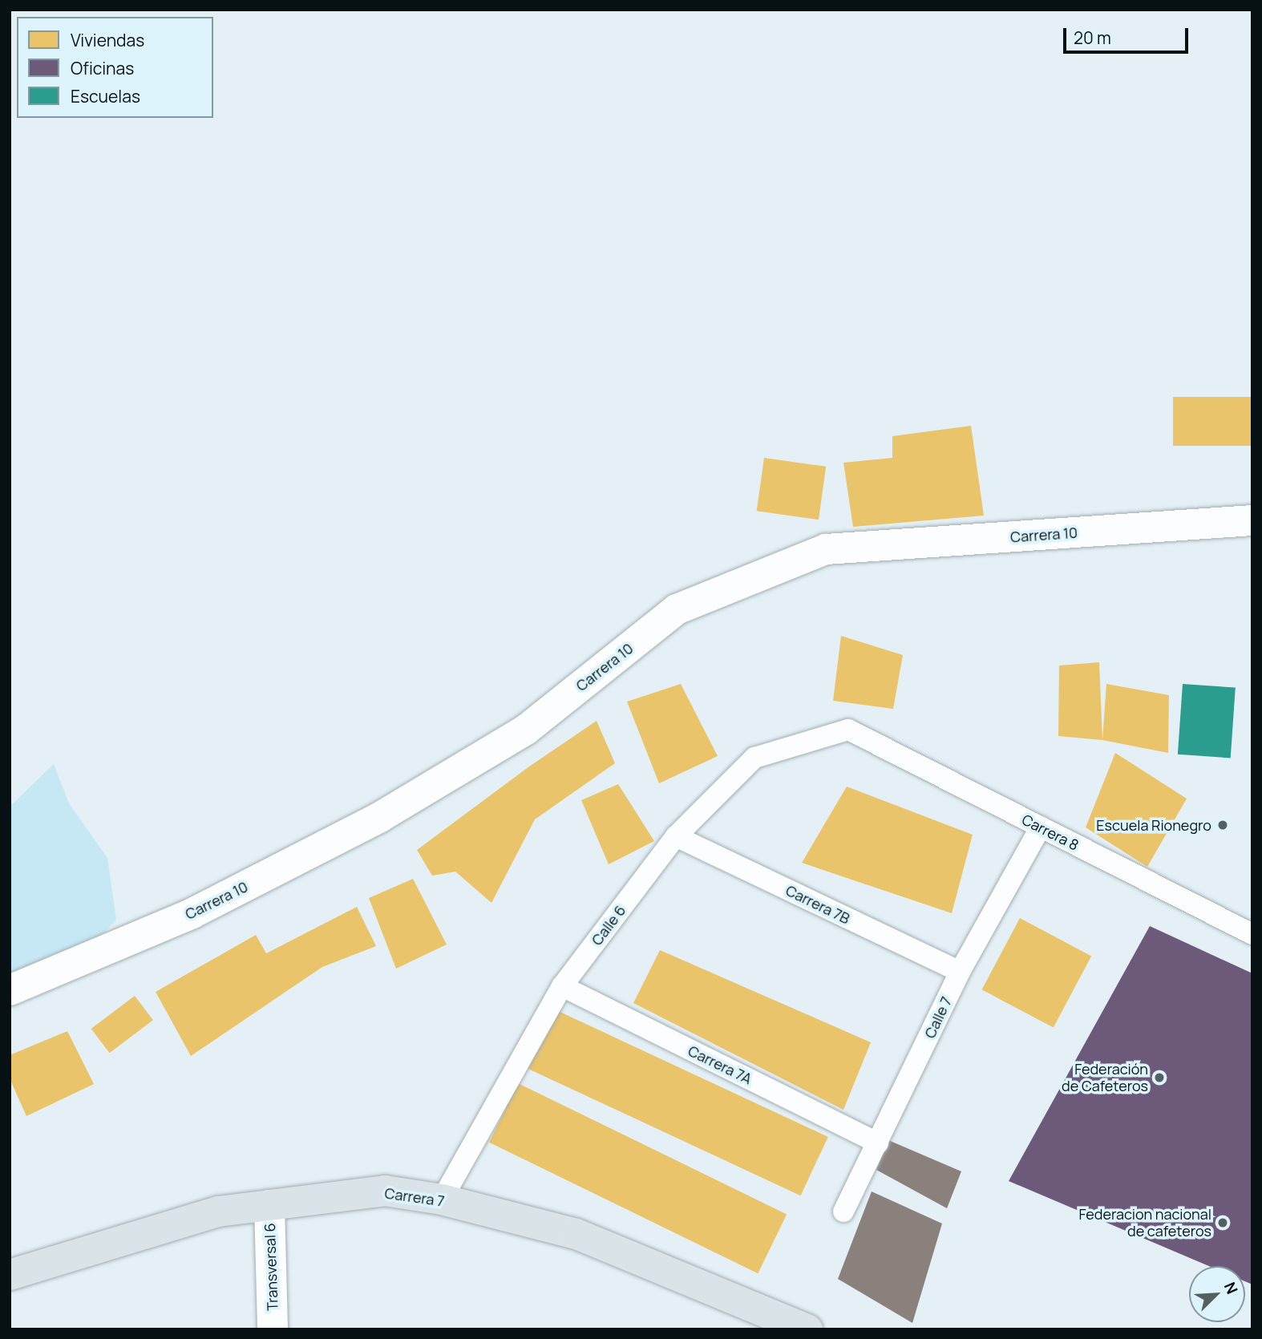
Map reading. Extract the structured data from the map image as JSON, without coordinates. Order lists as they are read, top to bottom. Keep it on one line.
{"streets":{"highway":["Carrera 7"],"street":["Carrera 10","Transversal 6"],"lane":["Carrera 8","Carrera 7B","Calle 6","Calle 7","Carrera 7A"]},"crossings":[["Carrera 8","Calle 6"],["Carrera 8","Calle 7"],["Carrera 7B","Calle 6"],["Carrera 7B","Calle 7"],["Calle 6","Carrera 7A"],["Calle 6","Carrera 7"],["Calle 7","Carrera 7A"],["Carrera 7","Transversal 6"]],"places":["Escuela Rionegro","Federación de Cafeteros","Federacion nacional de cafeteros"],"legend":["Viviendas","Oficinas","Escuelas"],"scale_bar":"20 m","north":"top right"}
